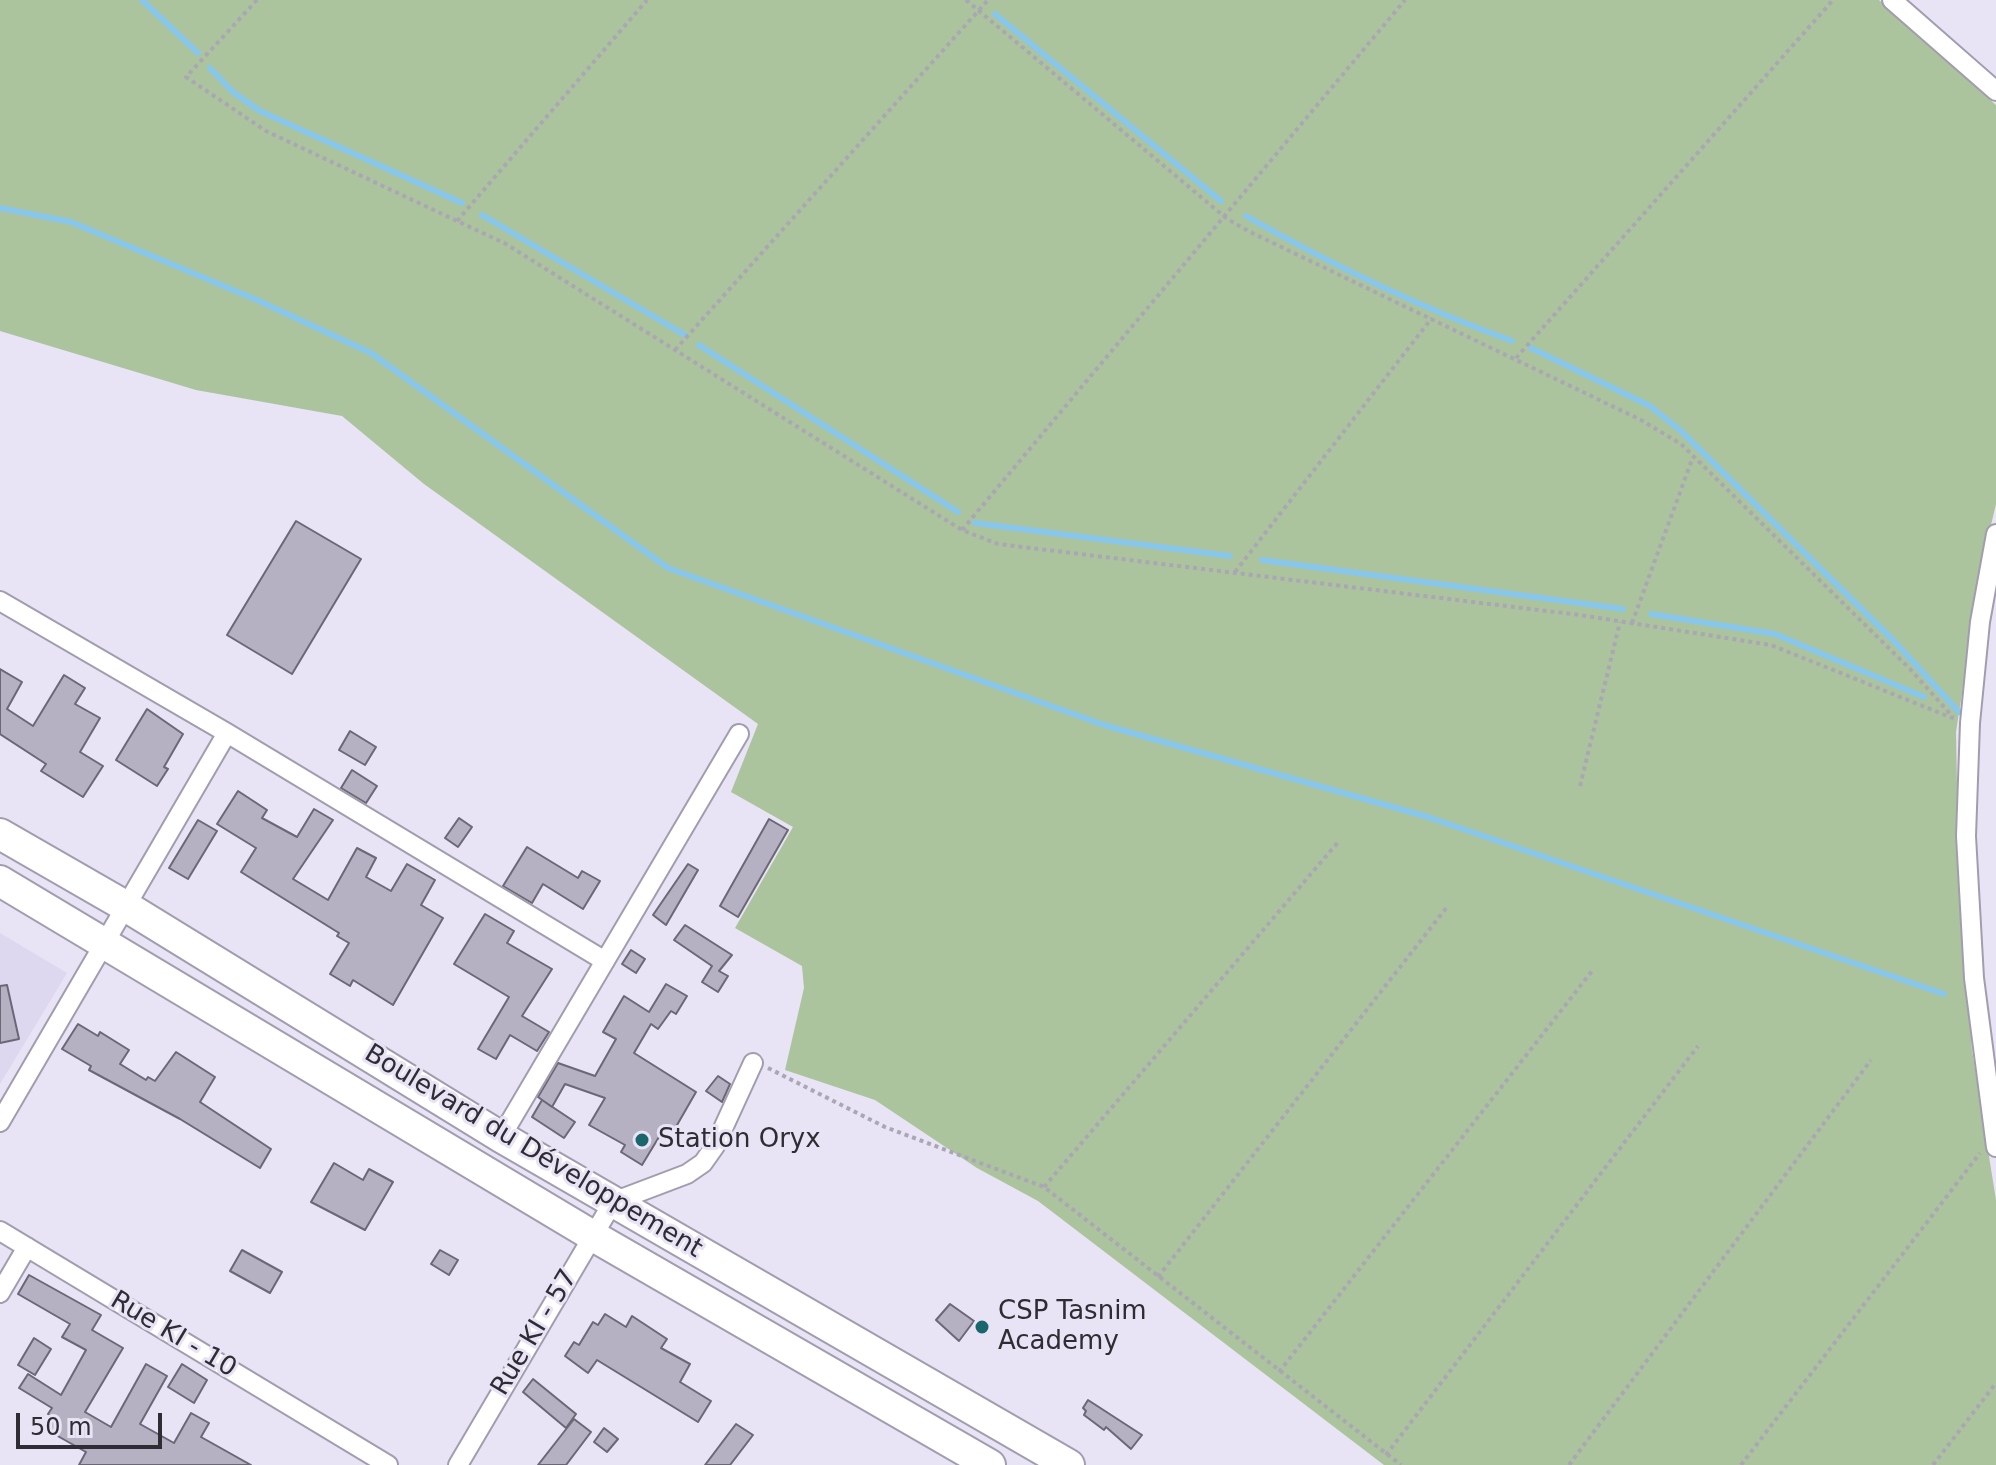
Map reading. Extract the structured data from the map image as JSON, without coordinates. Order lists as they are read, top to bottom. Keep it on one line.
{"streets":{"highway":["Boulevard du Développement"],"street":["Rue KI - 57","Rue KI - 10"]},"crossings":[["Boulevard du Développement","Rue KI - 57"]],"places":["Station Oryx","CSP Tasnim Academy"],"scale_bar":"50 m"}
